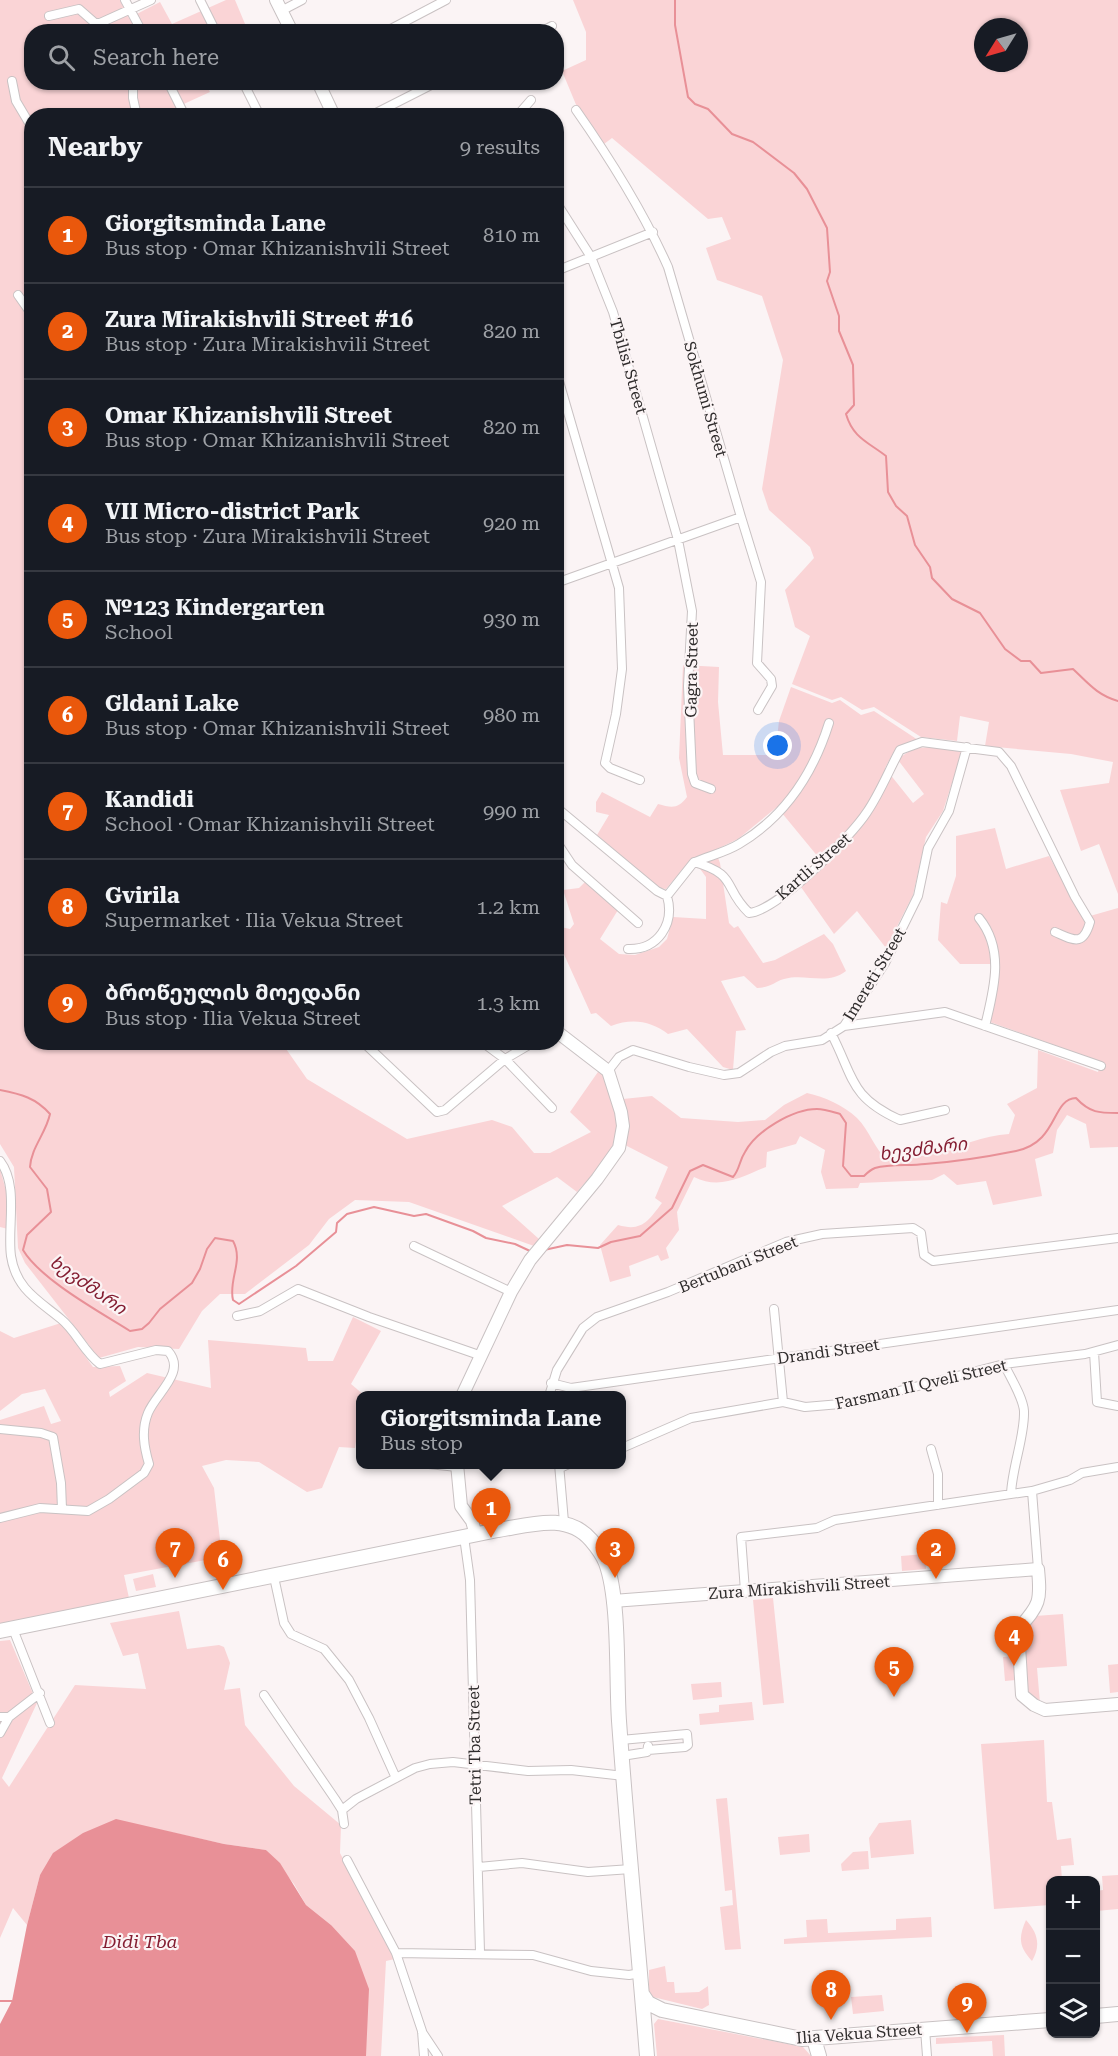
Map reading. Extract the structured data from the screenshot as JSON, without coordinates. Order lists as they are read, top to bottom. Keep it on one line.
{"streets":{"main road":["Ilia Vekua Street"],"street":["Tbilisi Street","Sokhumi Street","Gagra Street","Kartli Street","Imereti Street","Bertubani Street","Drandi Street","Farsman II Qveli Street","Zura Mirakishvili Street","Tetri Tba Street"]},"crossings":[["Tbilisi Street","Gagra Street"],["Kartli Street","Imereti Street"],["Bertubani Street","Drandi Street"]],"water":["ხევძმარი","Didi Tba"],"north":"bottom left","page":{"search":"Search here","heading":["Nearby","9 results"],"list":[{"mark":"1","name":"Giorgitsminda Lane","note":"Bus stop · Omar Khizanishvili Street","value":"810 m"},{"mark":"2","name":"Zura Mirakishvili Street #16","note":"Bus stop · Zura Mirakishvili Street","value":"820 m"},{"mark":"3","name":"Omar Khizanishvili Street","note":"Bus stop · Omar Khizanishvili Street","value":"820 m"},{"mark":"4","name":"VII Micro-district Park","note":"Bus stop · Zura Mirakishvili Street","value":"920 m"},{"mark":"5","name":"№123 Kindergarten","note":"School","value":"930 m"},{"mark":"6","name":"Gldani Lake","note":"Bus stop · Omar Khizanishvili Street","value":"980 m"},{"mark":"7","name":"Kandidi","note":"School · Omar Khizanishvili Street","value":"990 m"},{"mark":"8","name":"Gvirila","note":"Supermarket · Ilia Vekua Street","value":"1.2 km"},{"mark":"9","name":"ბროწეულის მოედანი","note":"Bus stop · Ilia Vekua Street","value":"1.3 km"}],"popup":["Giorgitsminda Lane","Bus stop"],"pins":["1","3","7","2","6","4","5","8","9"],"map_buttons":["+","−"]}}
